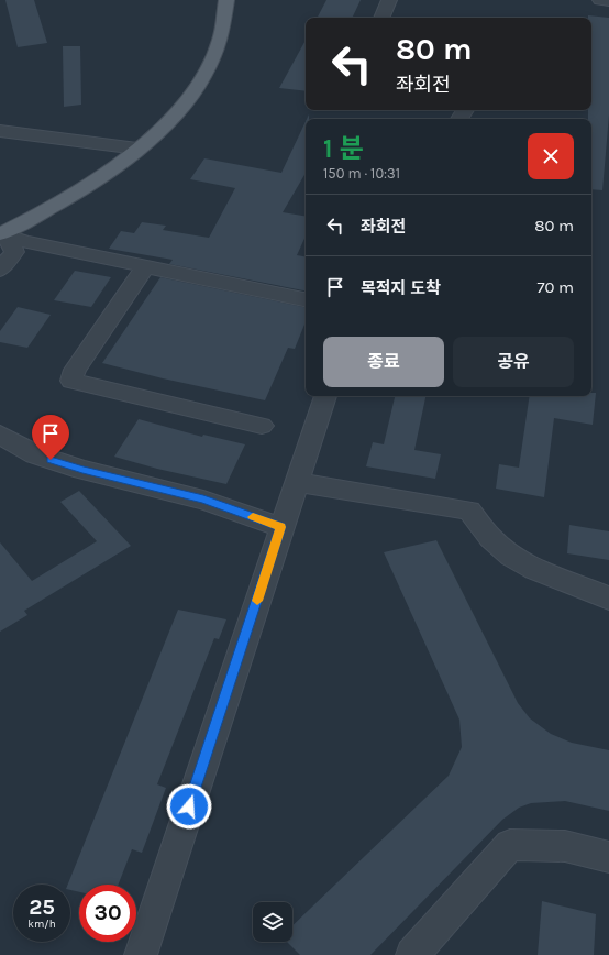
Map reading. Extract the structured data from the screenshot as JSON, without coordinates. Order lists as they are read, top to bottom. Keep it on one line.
{"page":{"turn":["80 m","좌회전"],"heading":["1 분","150 m · 10:31"],"list":[{"name":"좌회전","value":"80 m"},{"name":"목적지 도착","value":"70 m"}],"buttons":["종료","공유"],"speed":"25 km/h","limit":"30"}}
